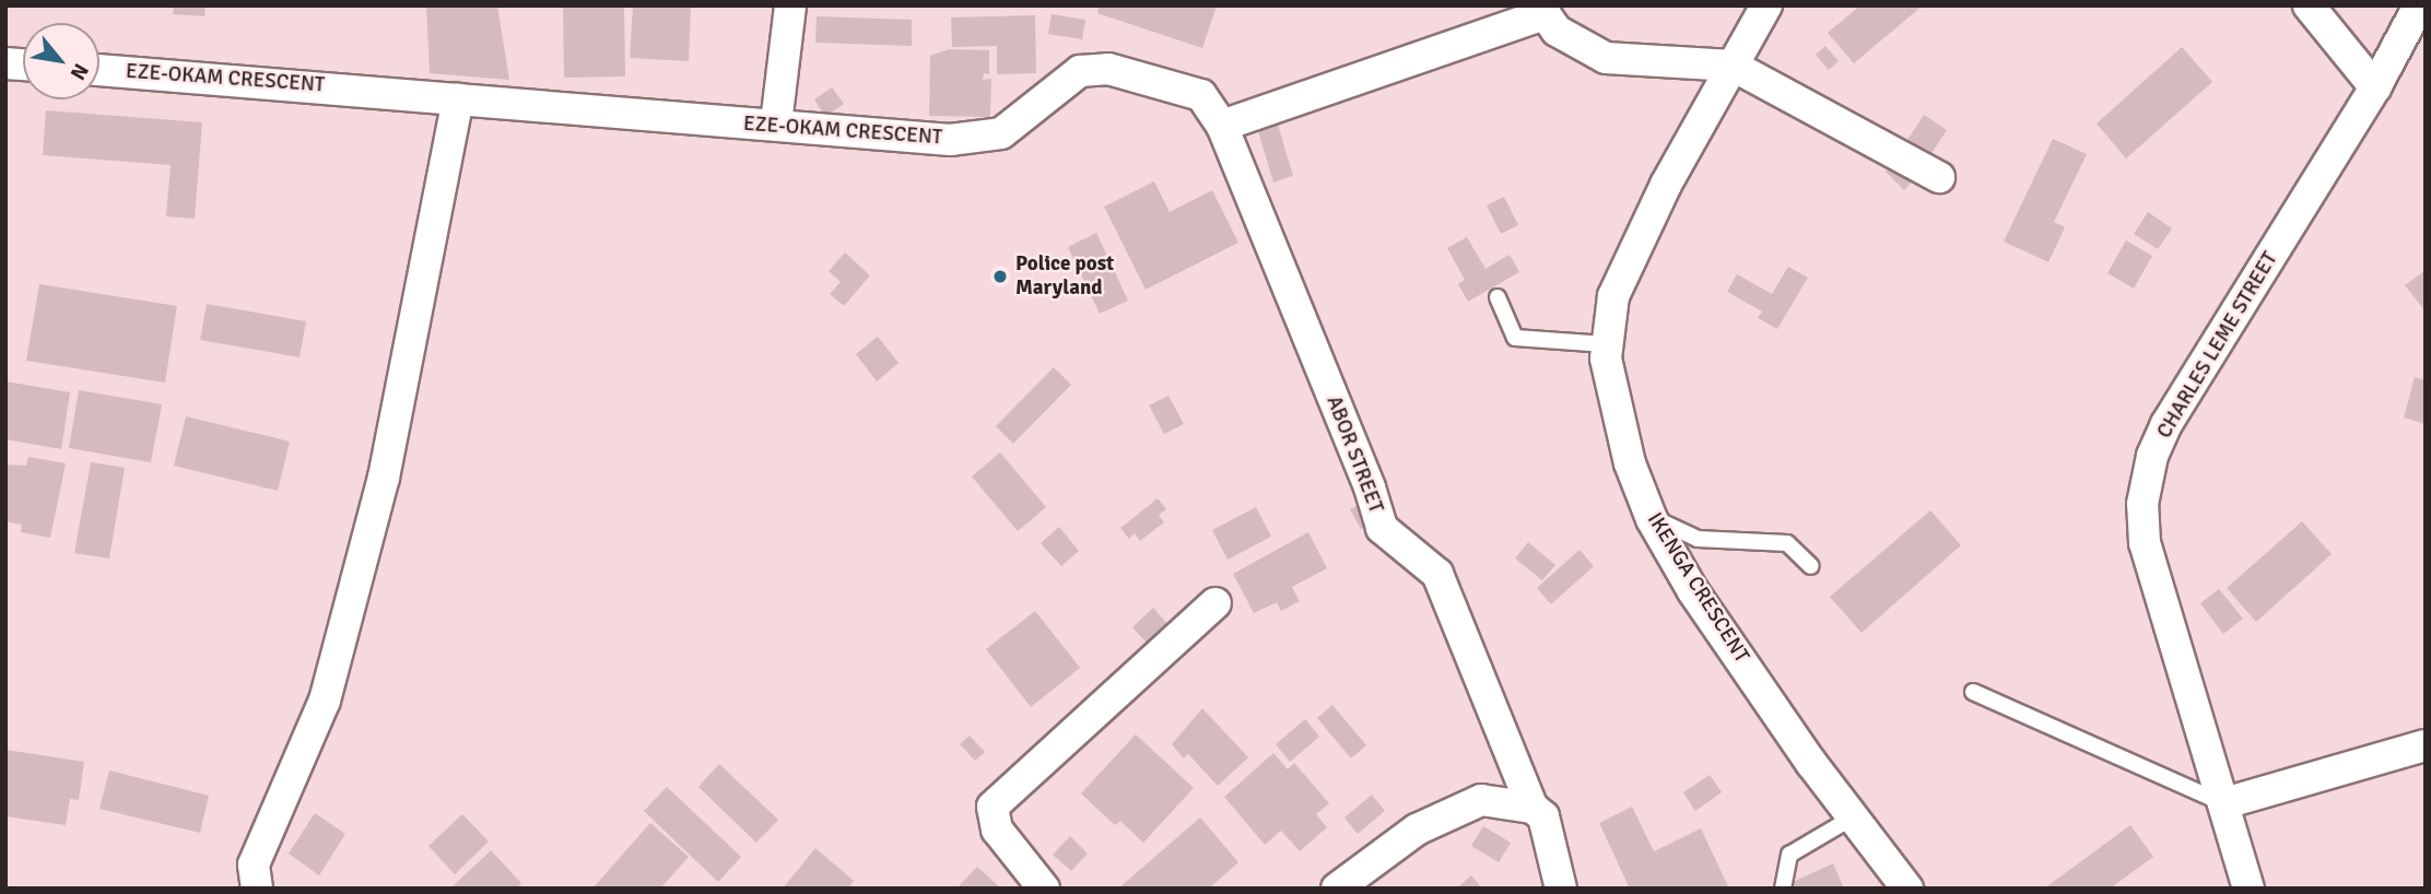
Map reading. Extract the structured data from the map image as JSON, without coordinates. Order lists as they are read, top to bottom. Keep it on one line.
{"streets":{"street":["EZE-OKAM CRESCENT","CHARLES LEME STREET","ABOR STREET","IKENGA CRESCENT"]},"crossings":[["EZE-OKAM CRESCENT","ABOR STREET"]],"places":["Police post Maryland"],"north":"bottom right"}
